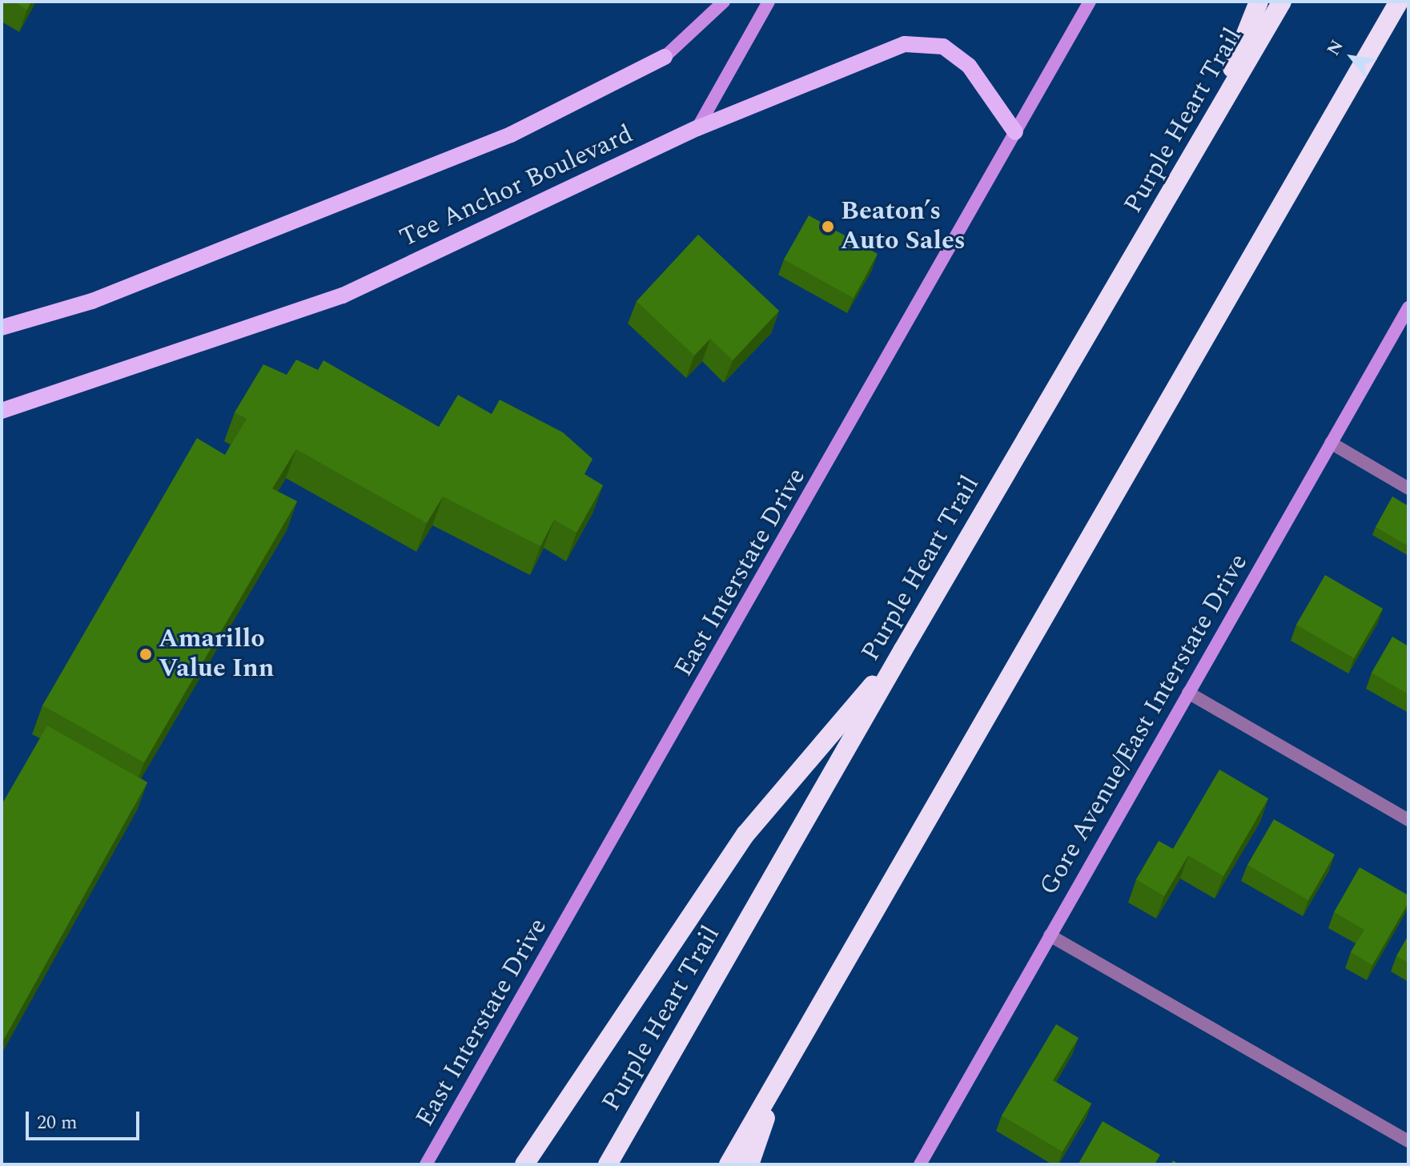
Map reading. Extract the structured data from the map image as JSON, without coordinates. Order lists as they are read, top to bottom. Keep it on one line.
{"streets":{"highway":["Purple Heart Trail"],"main road":["Tee Anchor Boulevard","East Interstate Drive","Gore Avenue/East Interstate Drive"]},"crossings":[["Tee Anchor Boulevard","East Interstate Drive"]],"places":["Beaton’s Auto Sales","Amarillo Value Inn"],"scale_bar":"20 m","north":"top left"}
